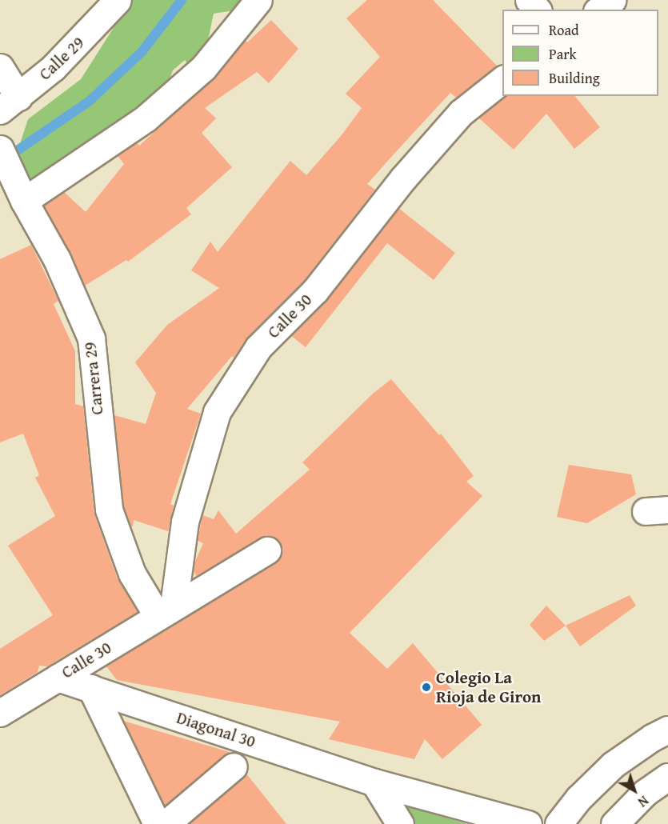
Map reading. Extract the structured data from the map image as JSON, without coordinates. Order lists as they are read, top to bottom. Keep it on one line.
{"streets":{"main road":["Calle 29","Calle 30","Carrera 29","Diagonal 30"]},"crossings":[["Calle 30","Carrera 29"],["Calle 30","Diagonal 30"]],"places":["Colegio La Rioja de Giron"],"legend":["Road","Park","Building"],"north":"bottom right"}
